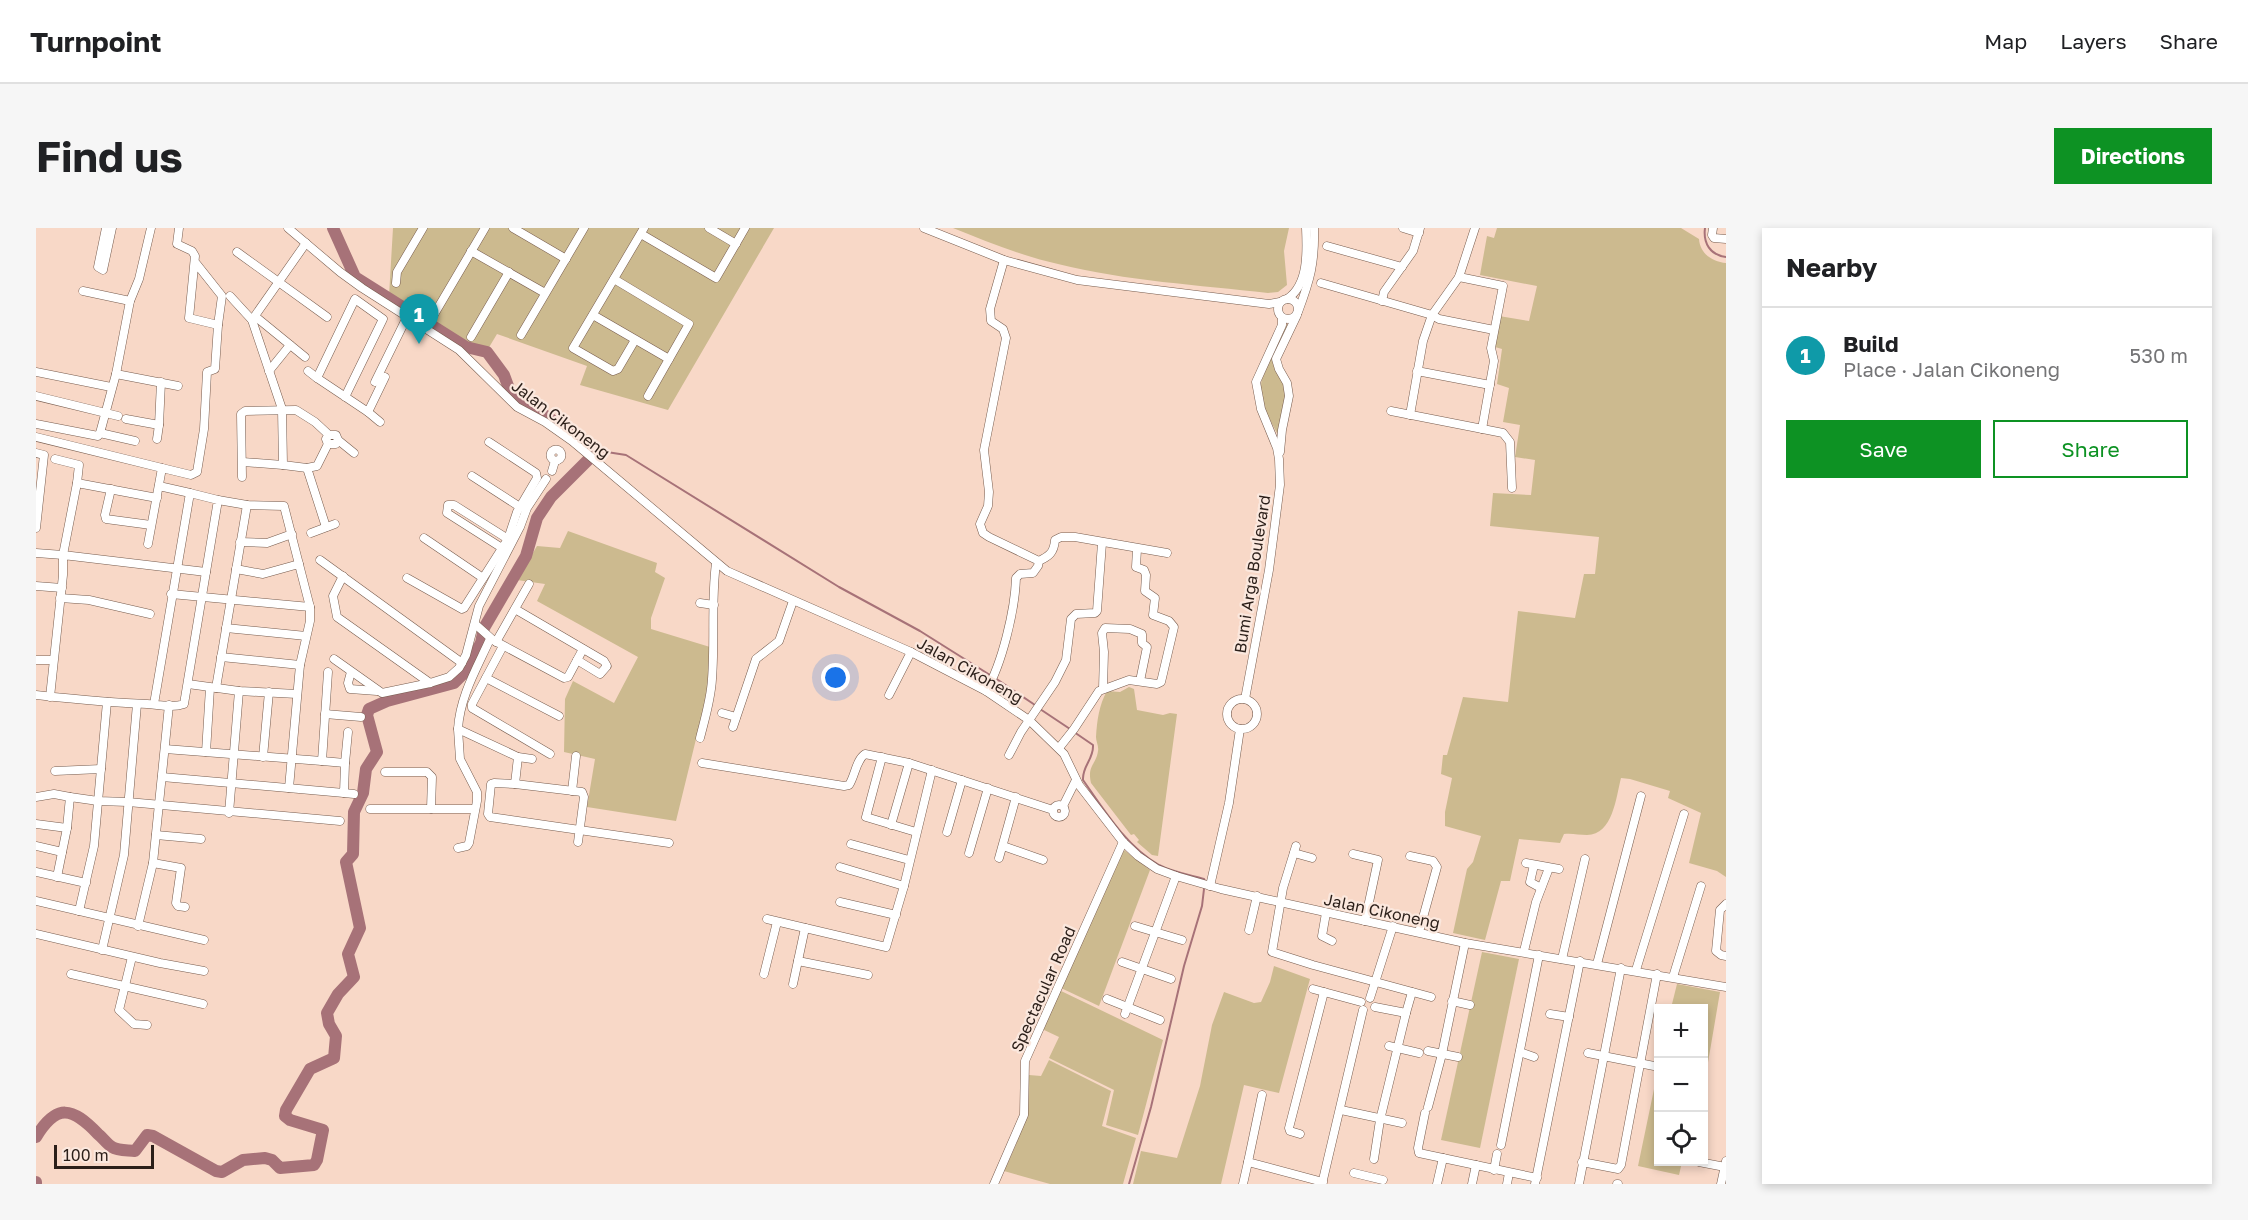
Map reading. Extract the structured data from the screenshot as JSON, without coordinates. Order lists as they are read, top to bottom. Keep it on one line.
{"streets":{"street":["Jalan Cikoneng","Bumi Arga Boulevard","Spectacular Road"]},"crossings":[["Jalan Cikoneng","Spectacular Road"]],"scale_bar":"100 m","page":{"header":"Turnpoint","nav":["Map","Layers","Share"],"buttons":["Directions",["Save","Share"]],"title":"Find us","heading":"Nearby","pins":"1","list":[{"mark":"1","name":"Build","note":"Place · Jalan Cikoneng","value":"530 m"}],"map_buttons":["+","−"],"scale":"100 m"}}
